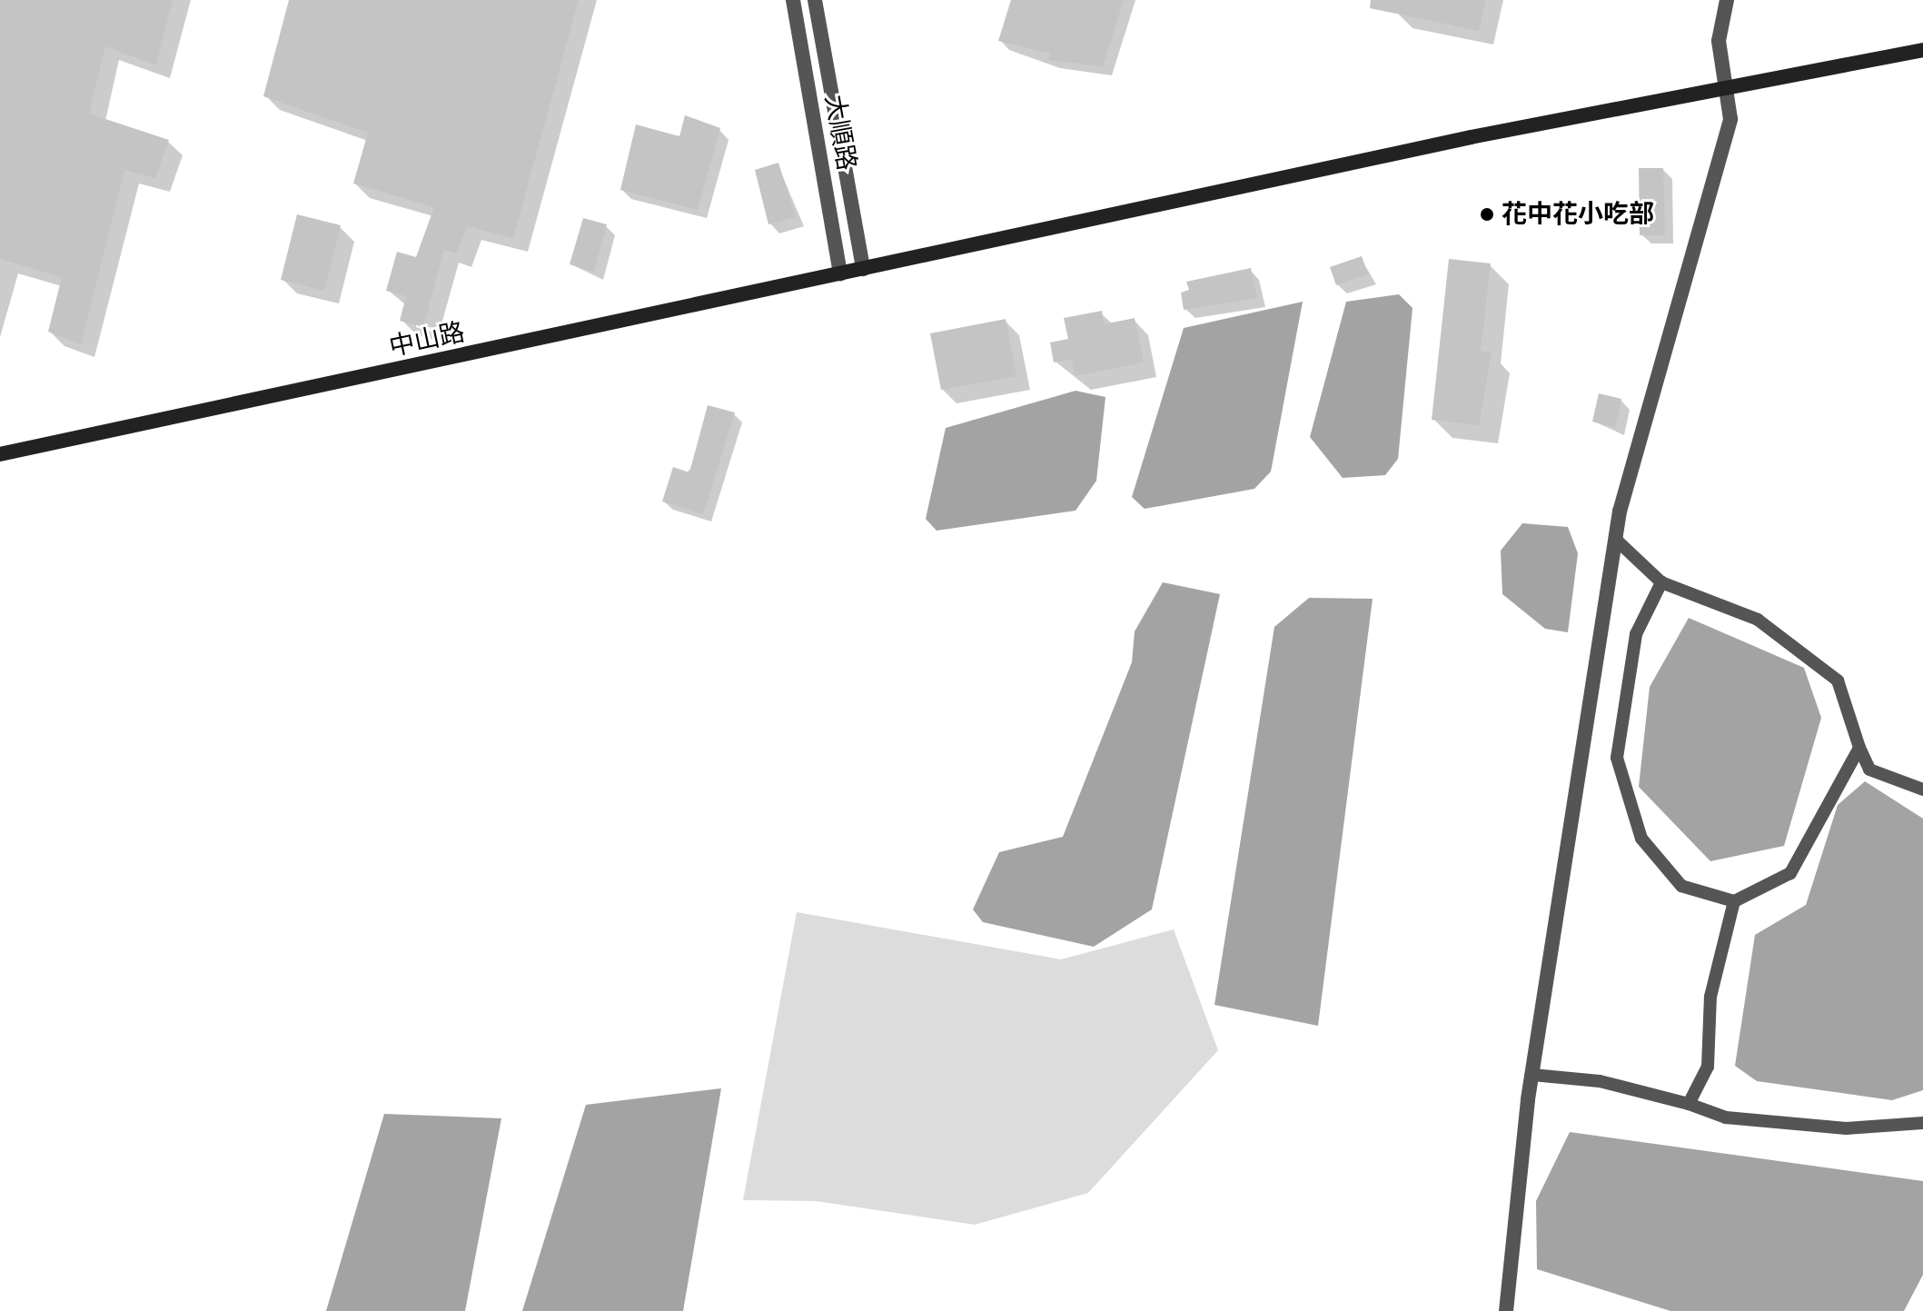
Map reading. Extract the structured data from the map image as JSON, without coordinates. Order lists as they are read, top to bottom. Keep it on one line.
{"streets":{"main road":["中山路"],"street":["大順路"]},"crossings":[["大順路","中山路"]],"places":["花中花小吃部"]}
